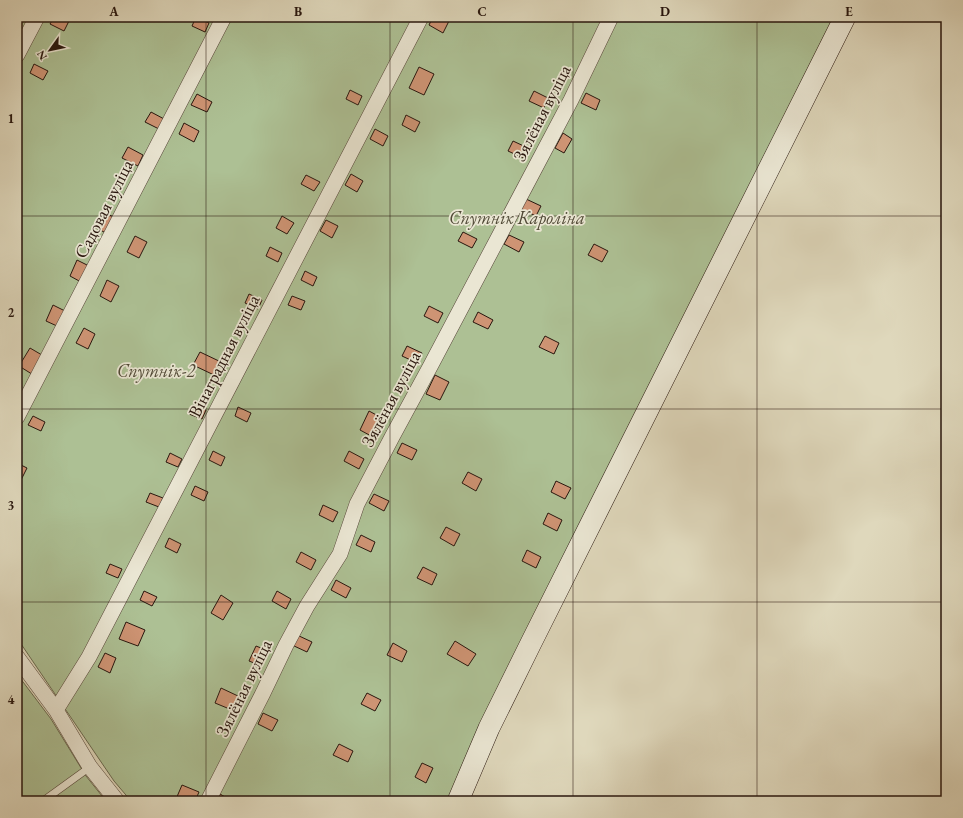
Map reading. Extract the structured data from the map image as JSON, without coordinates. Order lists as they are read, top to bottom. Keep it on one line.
{"streets":{"street":["Зялёная вуліца","Садовая вуліца","Вінаградная вуліца"]},"parks":["Спутнік Кароліна","Спутнік-2"],"north":"bottom left","grid":{"columns":["A","B","C","D","E"],"rows":["1","2","3","4"]}}
